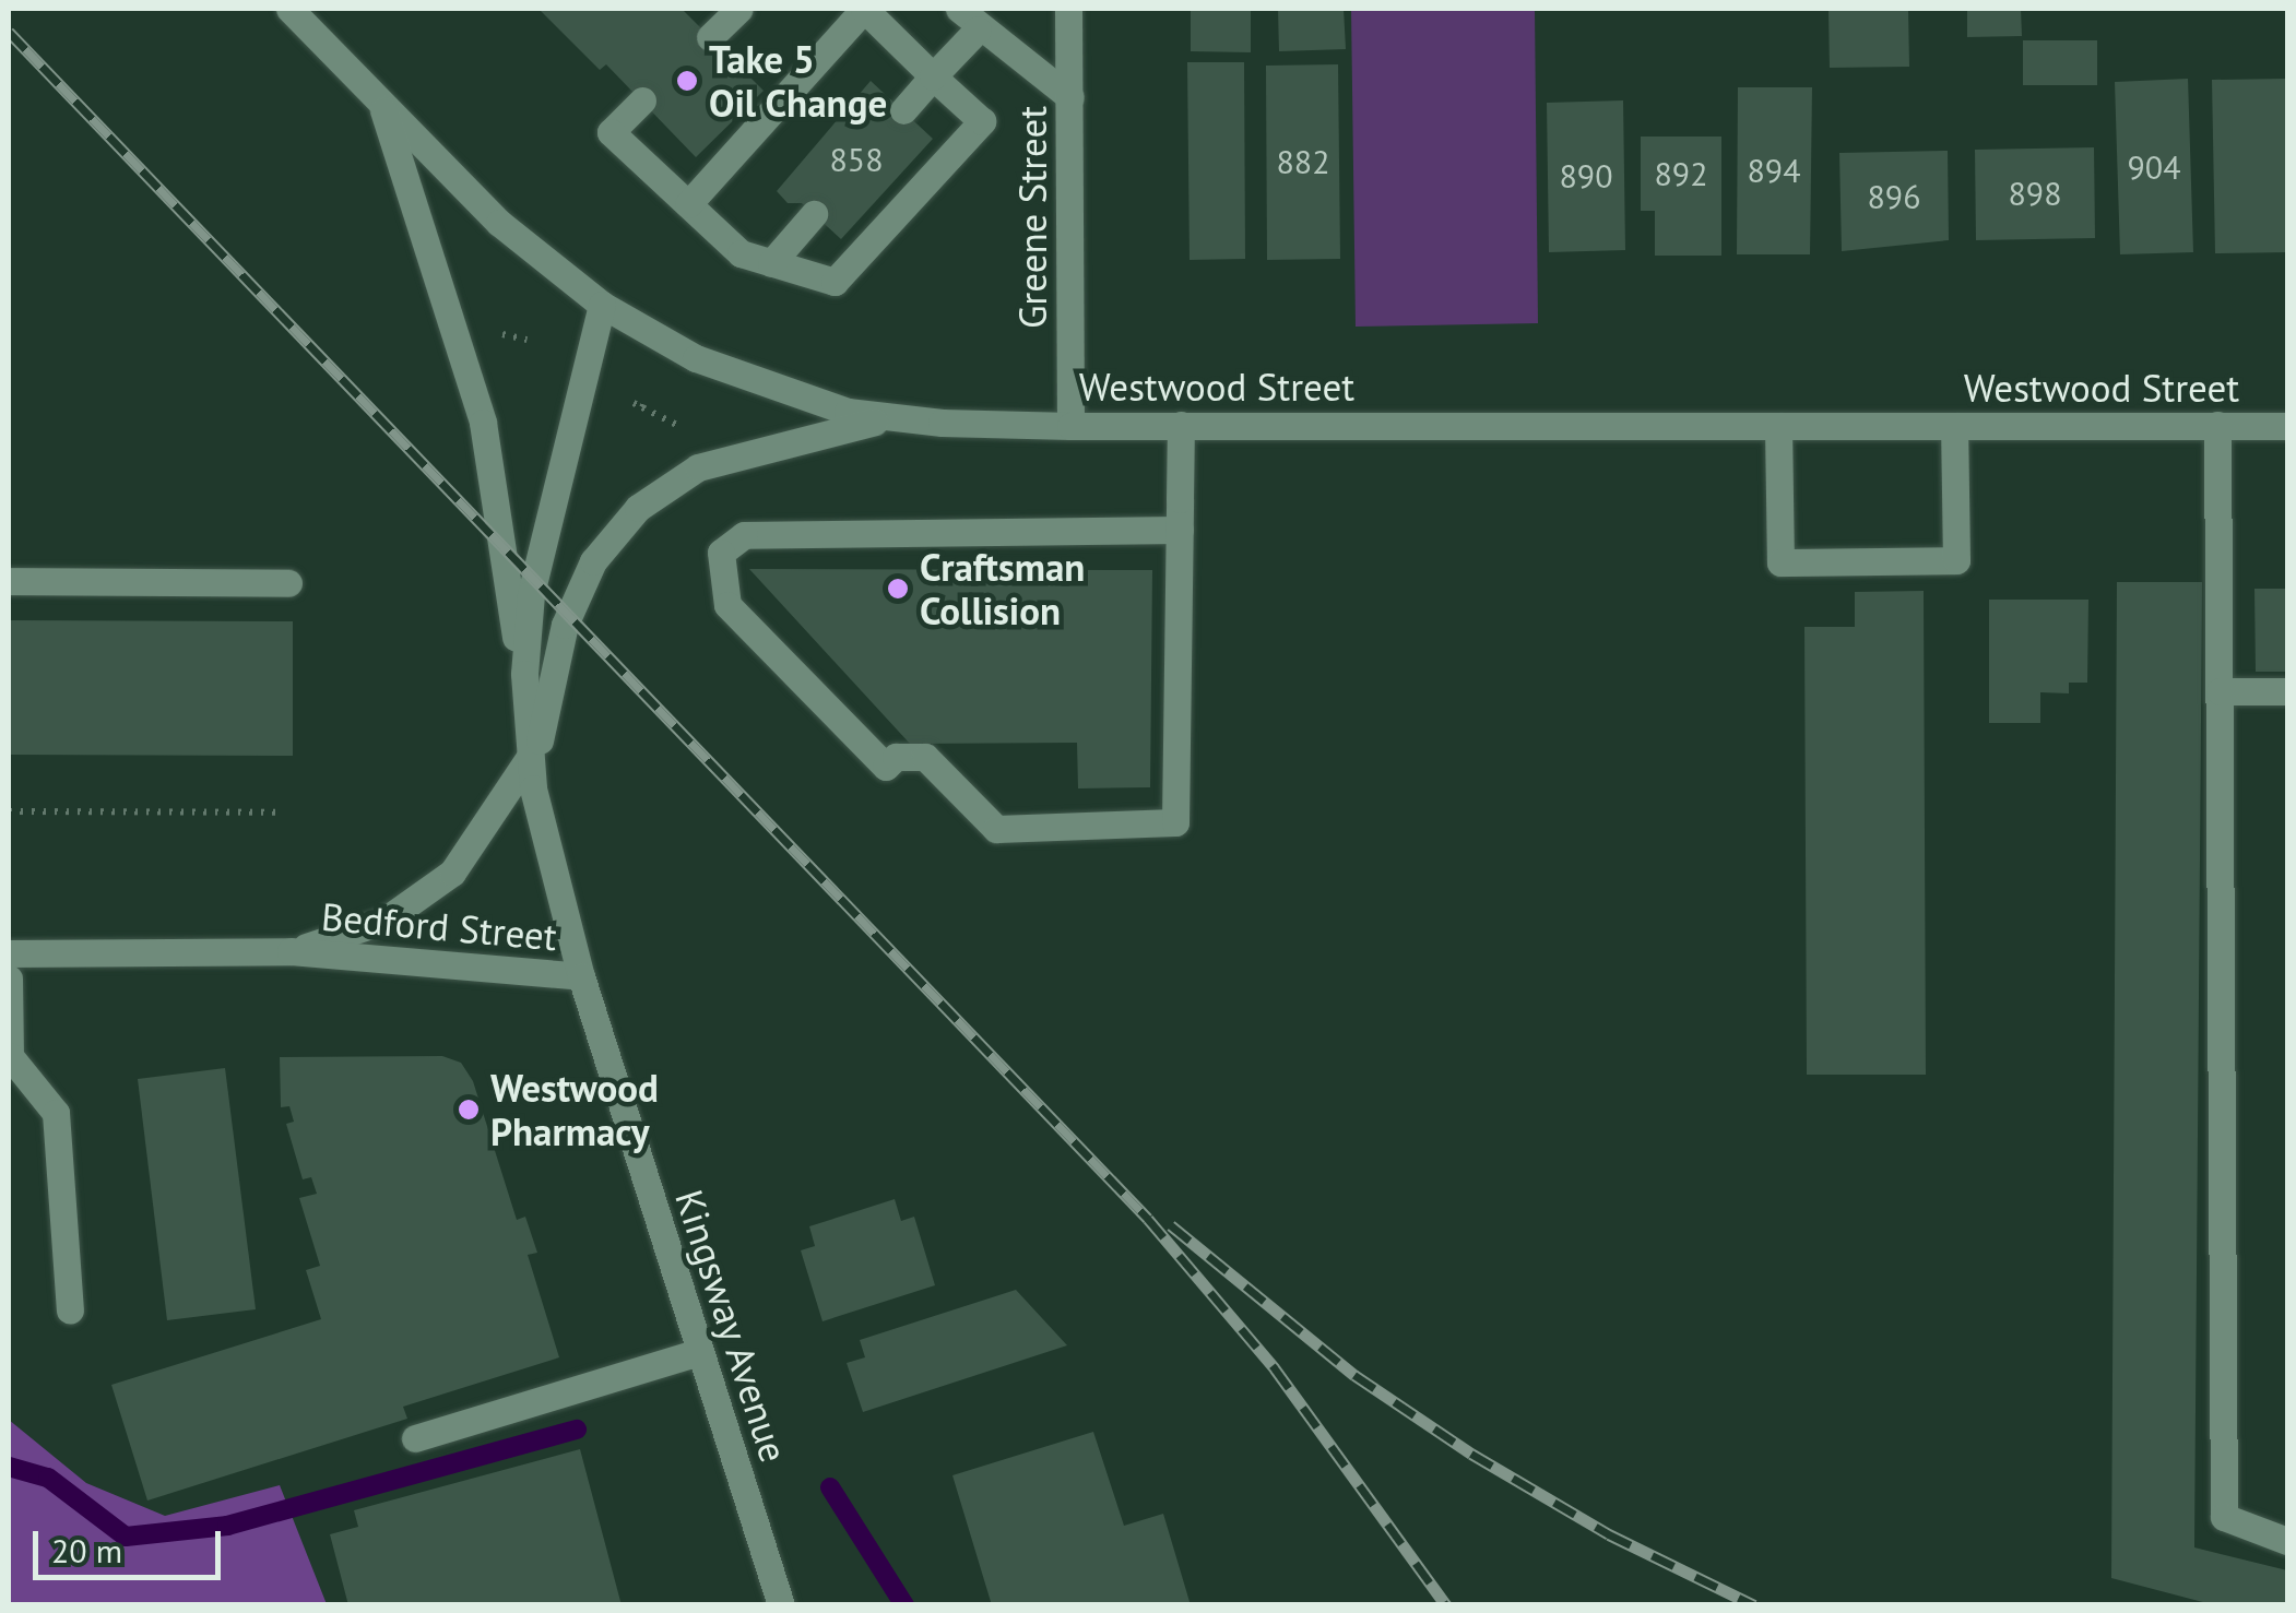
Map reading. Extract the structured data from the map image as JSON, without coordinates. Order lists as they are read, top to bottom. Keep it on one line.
{"streets":{"main road":["Greene Street","Westwood Street","Bedford Street","Kingsway Avenue"]},"crossings":[["Greene Street","Westwood Street"],["Westwood Street","Kingsway Avenue"],["Bedford Street","Kingsway Avenue"]],"places":["Take 5 Oil Change","Craftsman Collision","Westwood Pharmacy"],"house_numbers":["858","882","904","894","892","890","898","896"],"scale_bar":"20 m"}
